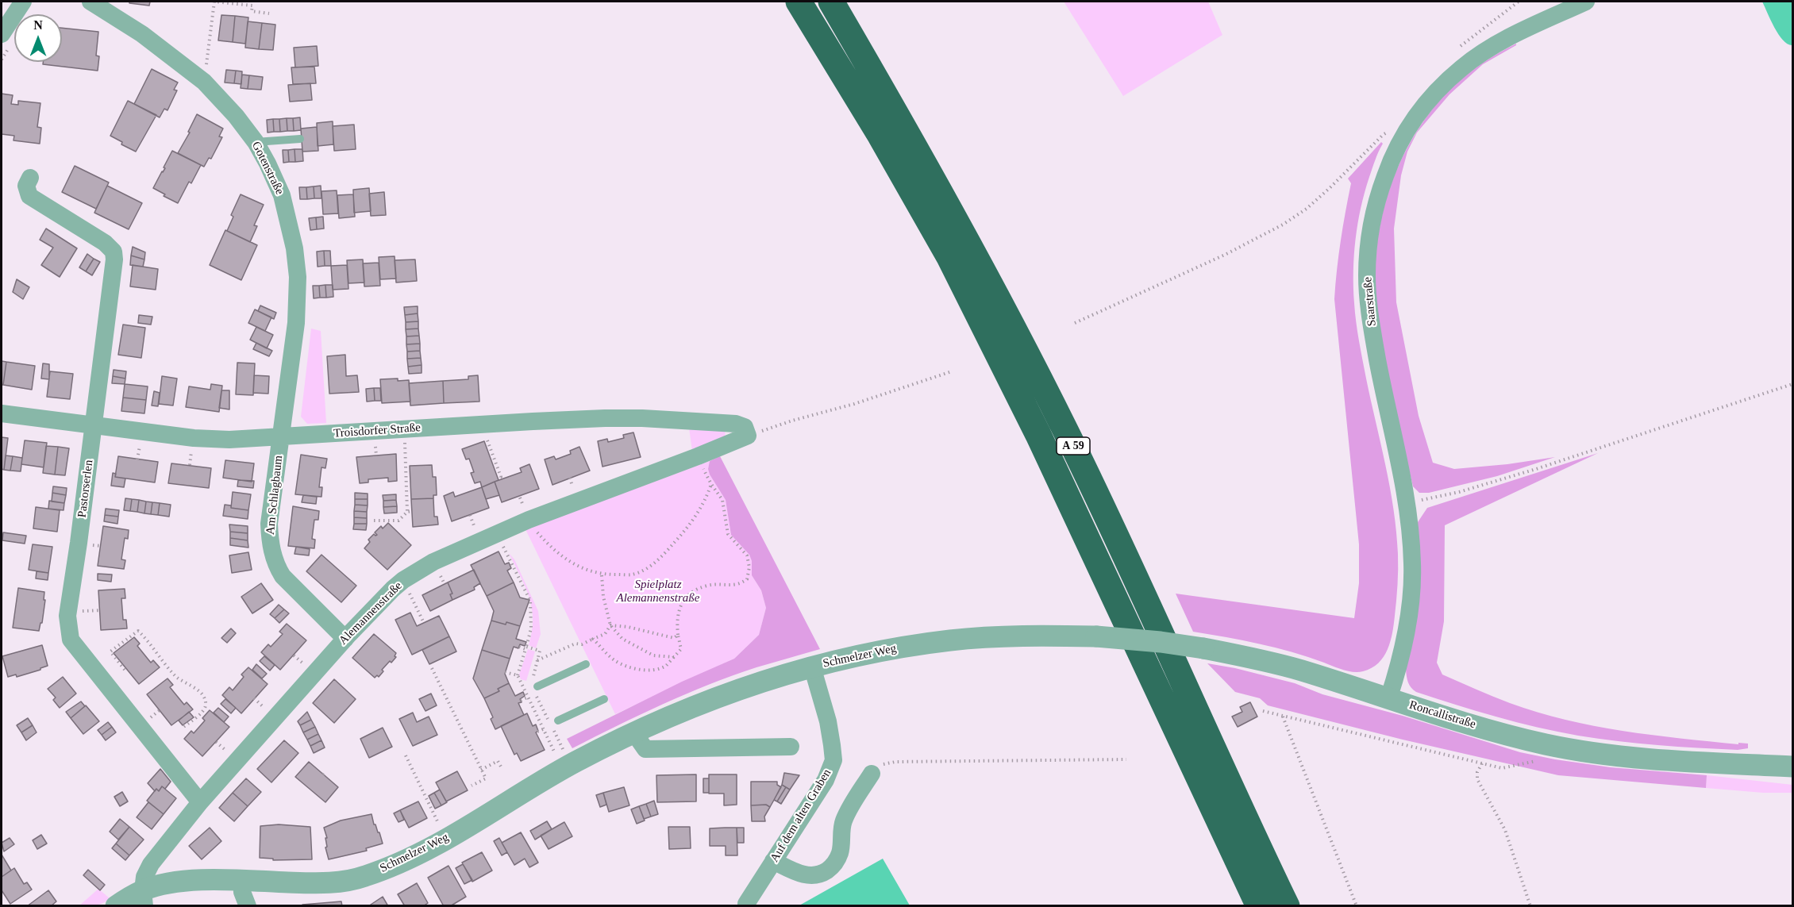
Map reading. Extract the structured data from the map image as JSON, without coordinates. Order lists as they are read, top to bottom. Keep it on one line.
{"streets":{"highway":["A 59"],"street":["Gotenstraße","Saarstraße","Troisdorfer Straße","Pastorserlen","Am Schlagbaum","Alemannenstraße","Schmelzer Weg","Roncallistraße","Auf dem alten Graben"]},"crossings":[["Gotenstraße","Troisdorfer Straße"],["Gotenstraße","Am Schlagbaum"],["Saarstraße","Roncallistraße"],["Troisdorfer Straße","Pastorserlen"],["Troisdorfer Straße","Am Schlagbaum"],["Troisdorfer Straße","Alemannenstraße"],["Pastorserlen","Alemannenstraße"],["Am Schlagbaum","Alemannenstraße"],["Alemannenstraße","Schmelzer Weg"],["Schmelzer Weg","Roncallistraße"],["Schmelzer Weg","Auf dem alten Graben"]],"parks":["Spielplatz Alemannenstraße"],"north":"top"}
